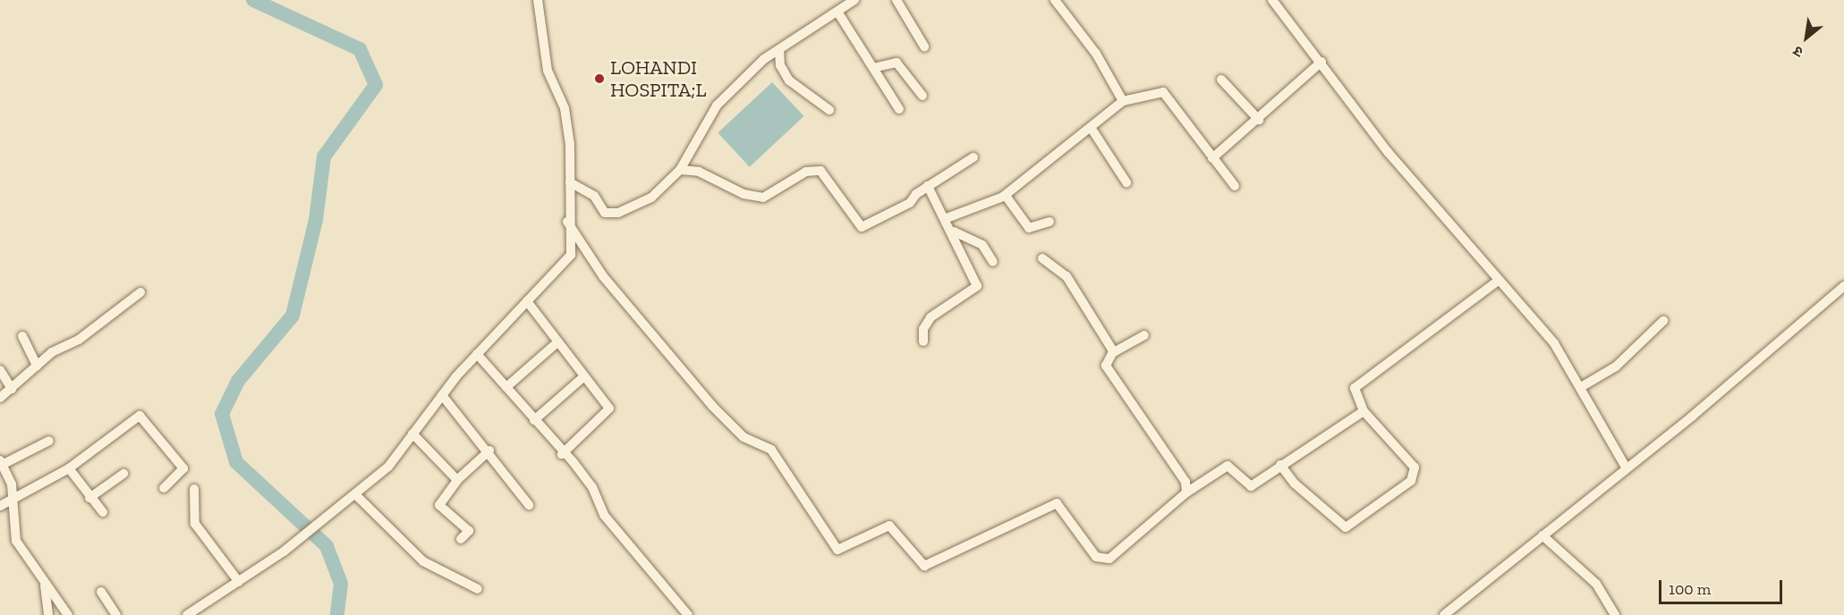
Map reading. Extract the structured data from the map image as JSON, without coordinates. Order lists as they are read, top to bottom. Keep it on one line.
{"places":["LOHANDI HOSPITA;L"],"scale_bar":"100 m","north":"bottom left"}
